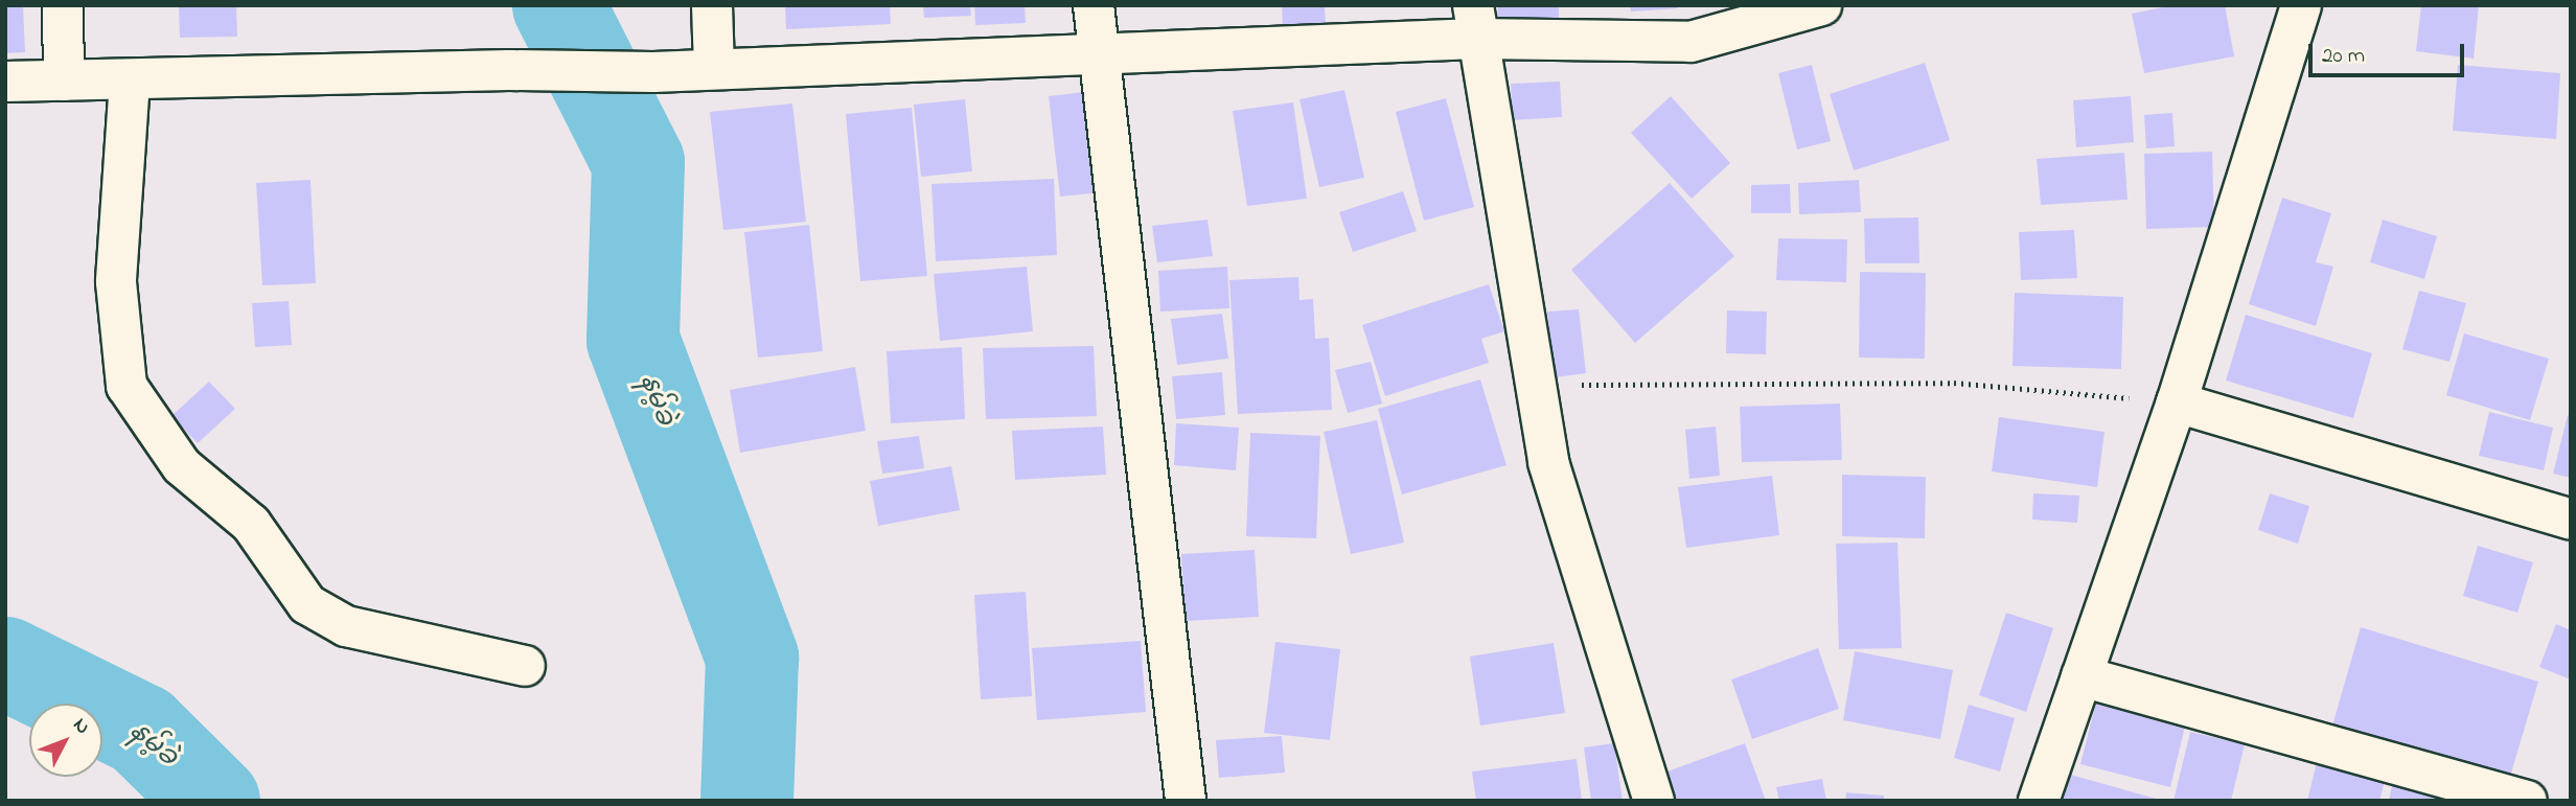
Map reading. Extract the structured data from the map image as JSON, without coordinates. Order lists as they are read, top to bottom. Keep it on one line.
{"water":["နမ့်ခဲ"],"scale_bar":"20 m","north":"top right"}
